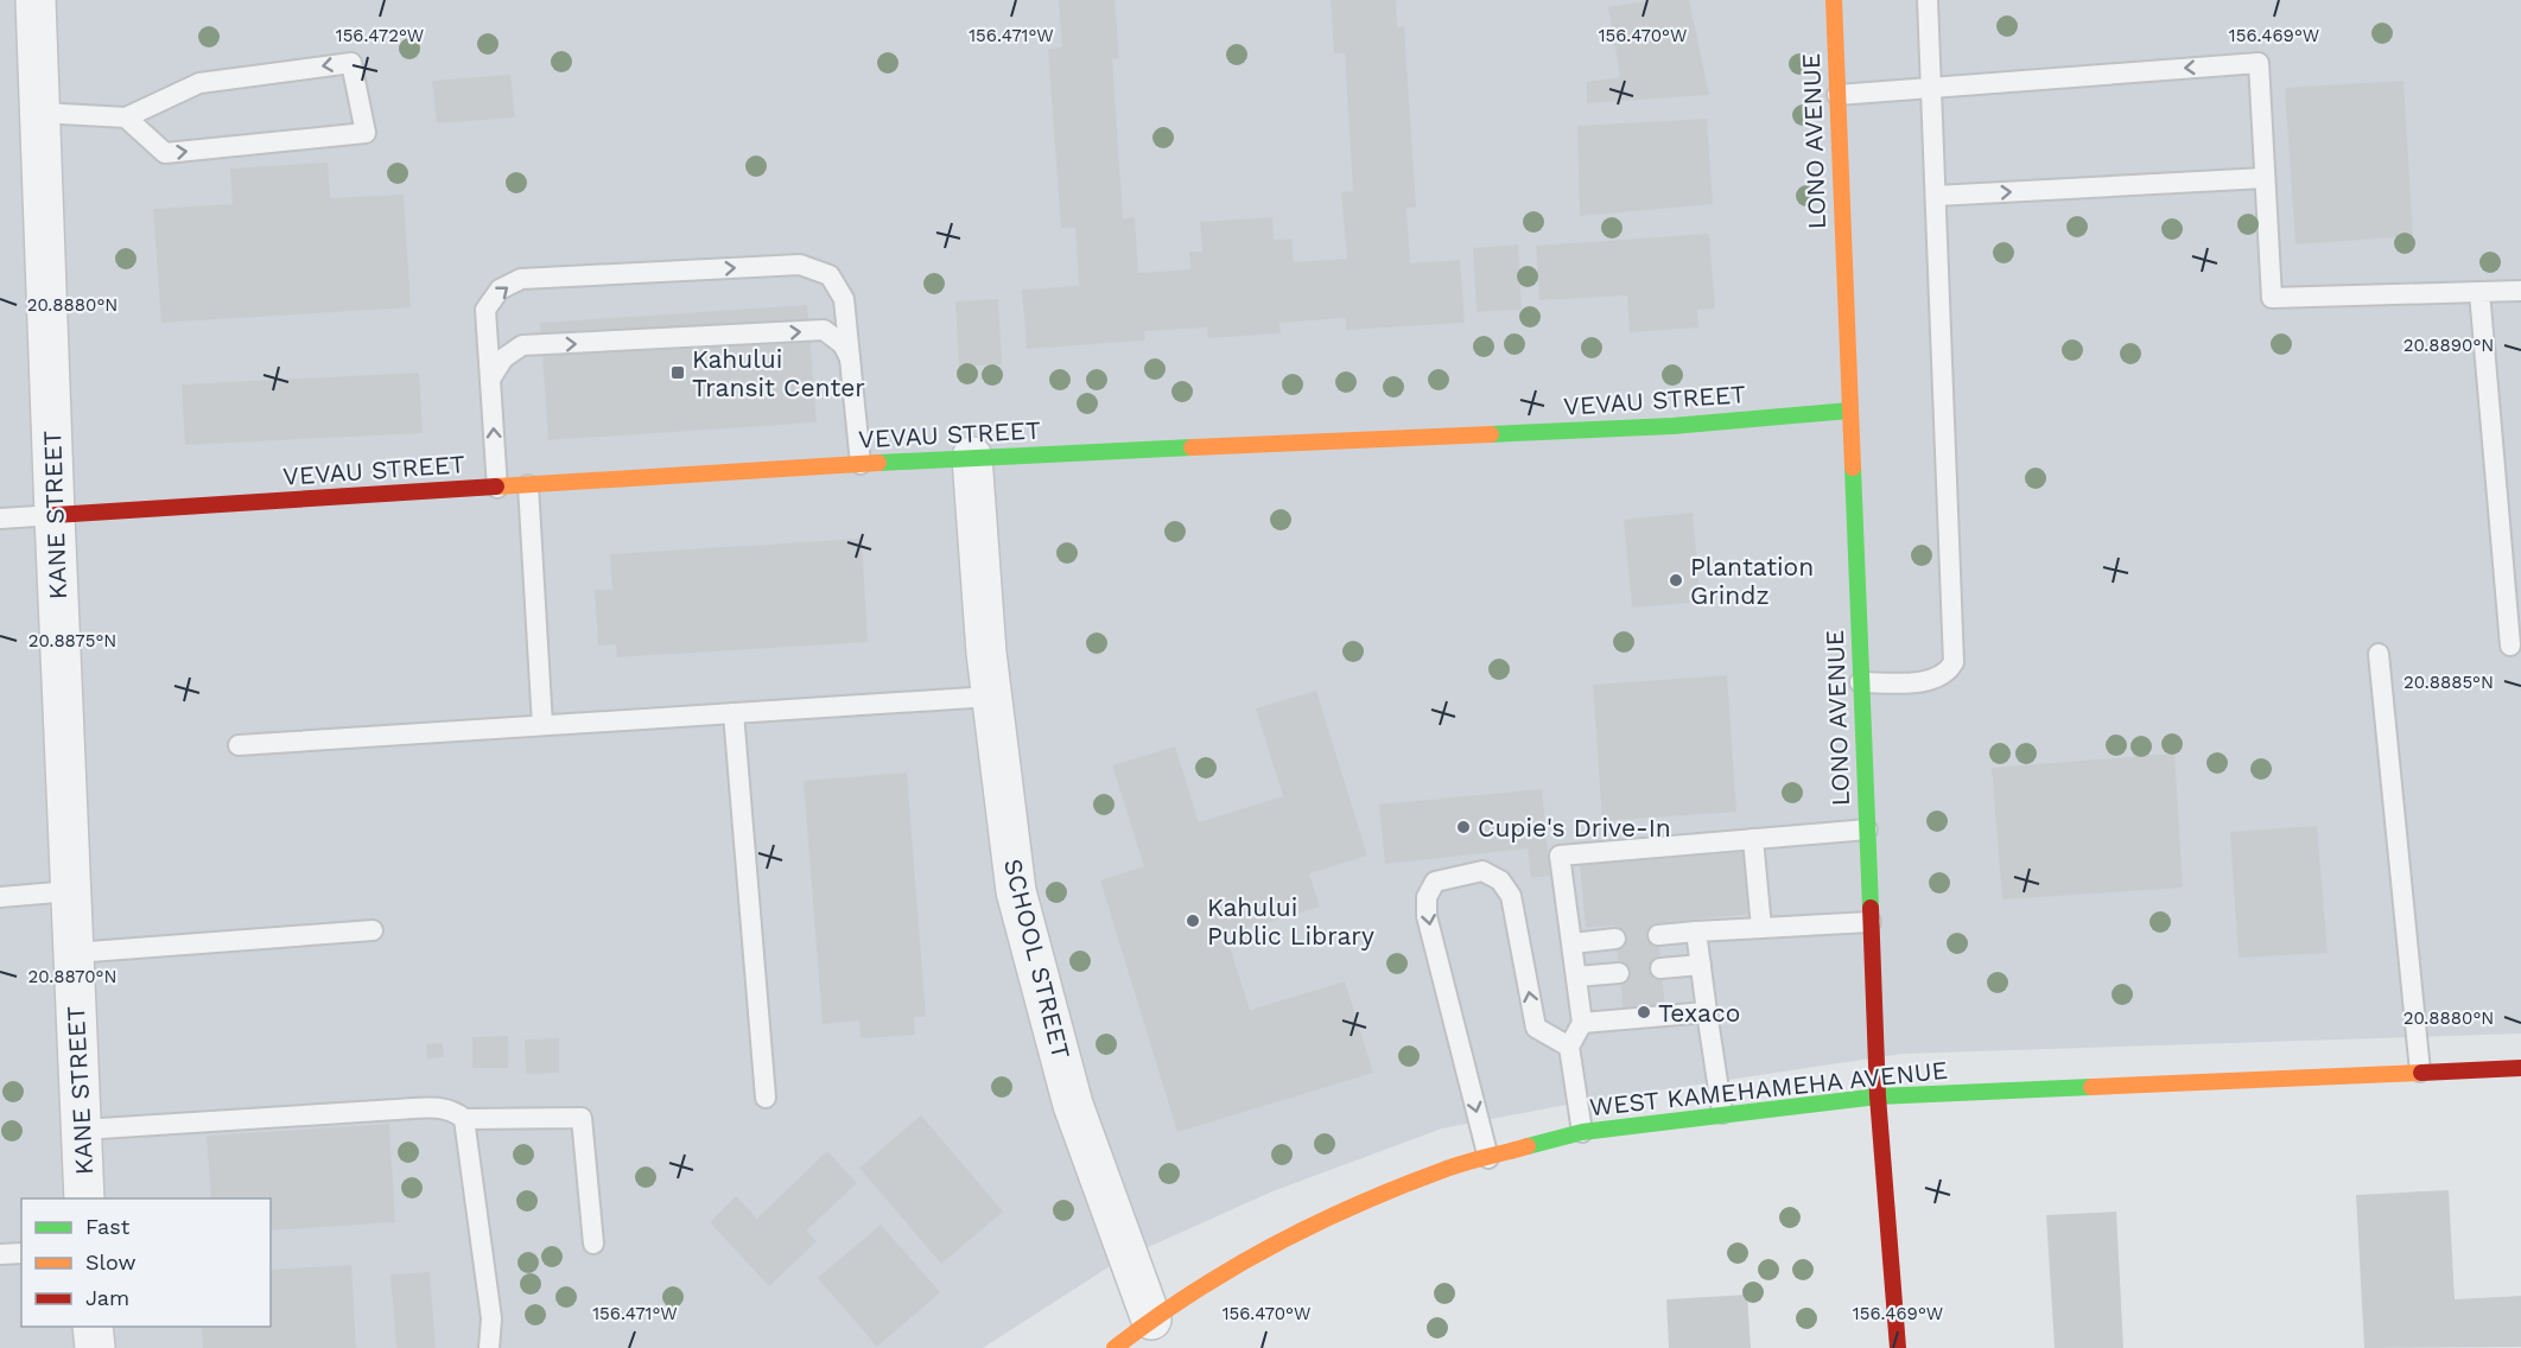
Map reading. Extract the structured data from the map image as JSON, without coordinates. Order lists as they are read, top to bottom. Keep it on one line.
{"streets":{"street":["LONO AVENUE","VEVAU STREET","KANE STREET","SCHOOL STREET","WEST KAMEHAMEHA AVENUE"]},"crossings":[["LONO AVENUE","VEVAU STREET"],["LONO AVENUE","WEST KAMEHAMEHA AVENUE"],["VEVAU STREET","KANE STREET"],["VEVAU STREET","SCHOOL STREET"],["SCHOOL STREET","WEST KAMEHAMEHA AVENUE"]],"places":{"transit":["Kahului Transit Center"],"other":["Plantation Grindz","Cupie's Drive-In","Kahului Public Library","Texaco"]},"legend":["Fast","Slow","Jam"],"coordinates":["156.472°W","156.471°W","156.470°W","156.469°W","20.8880°N","20.8890°N","20.8875°N","20.8885°N","20.8870°N"]}
